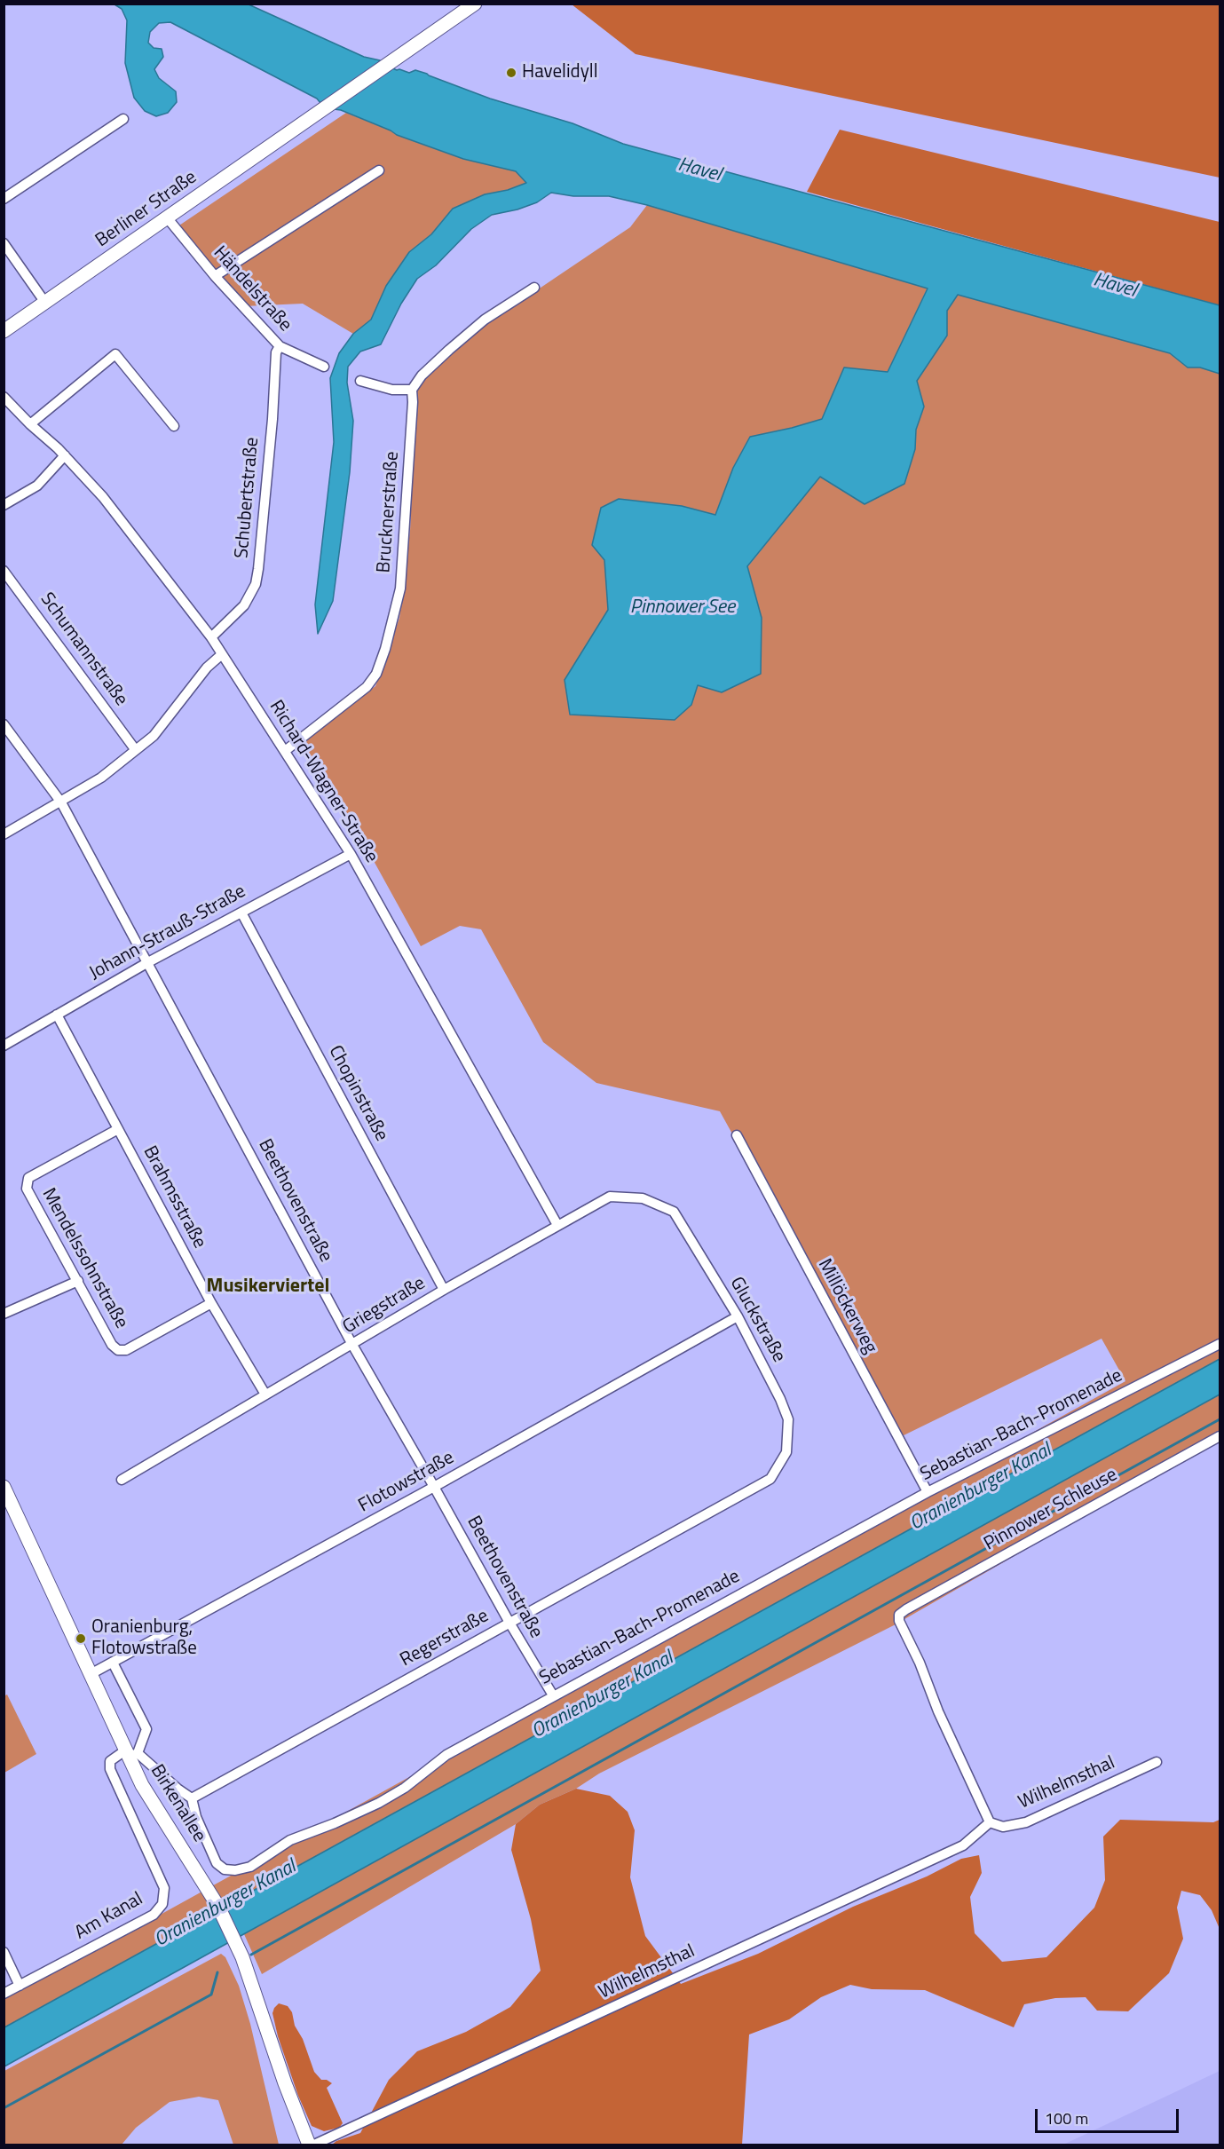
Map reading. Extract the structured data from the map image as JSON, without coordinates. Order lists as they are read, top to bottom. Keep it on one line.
{"streets":{"street":["Berliner Straße","Händelstraße","Schubertstraße","Brucknerstraße","Schumannstraße","Richard-Wagner-Straße","Johann-Strauß-Straße","Chopinstraße","Brahmsstraße","Beethovenstraße","Mendelssohnstraße","Griegstraße","Millöckerweg","Gluckstraße","Sebastian-Bach-Promenade","Flotowstraße","Pinnower Schleuse","Regerstraße","Wilhelmsthal","Birkenallee","Am Kanal"]},"crossings":[["Berliner Straße","Händelstraße"],["Händelstraße","Schubertstraße"],["Schubertstraße","Richard-Wagner-Straße"],["Brucknerstraße","Richard-Wagner-Straße"],["Richard-Wagner-Straße","Johann-Strauß-Straße"],["Richard-Wagner-Straße","Griegstraße"],["Johann-Strauß-Straße","Chopinstraße"],["Johann-Strauß-Straße","Brahmsstraße"],["Johann-Strauß-Straße","Beethovenstraße"],["Chopinstraße","Griegstraße"],["Brahmsstraße","Mendelssohnstraße"],["Brahmsstraße","Griegstraße"],["Beethovenstraße","Griegstraße"],["Beethovenstraße","Sebastian-Bach-Promenade"],["Beethovenstraße","Flotowstraße"],["Beethovenstraße","Regerstraße"],["Griegstraße","Gluckstraße"],["Millöckerweg","Sebastian-Bach-Promenade"],["Gluckstraße","Flotowstraße"],["Gluckstraße","Regerstraße"],["Sebastian-Bach-Promenade","Regerstraße"],["Flotowstraße","Birkenallee"],["Pinnower Schleuse","Wilhelmsthal"],["Birkenallee","Am Kanal"]],"districts":["Musikerviertel"],"water":["Havel","Pinnower See","Oranienburger Kanal"],"places":["Havelidyll","Oranienburg, Flotowstraße"],"scale_bar":"100 m"}
